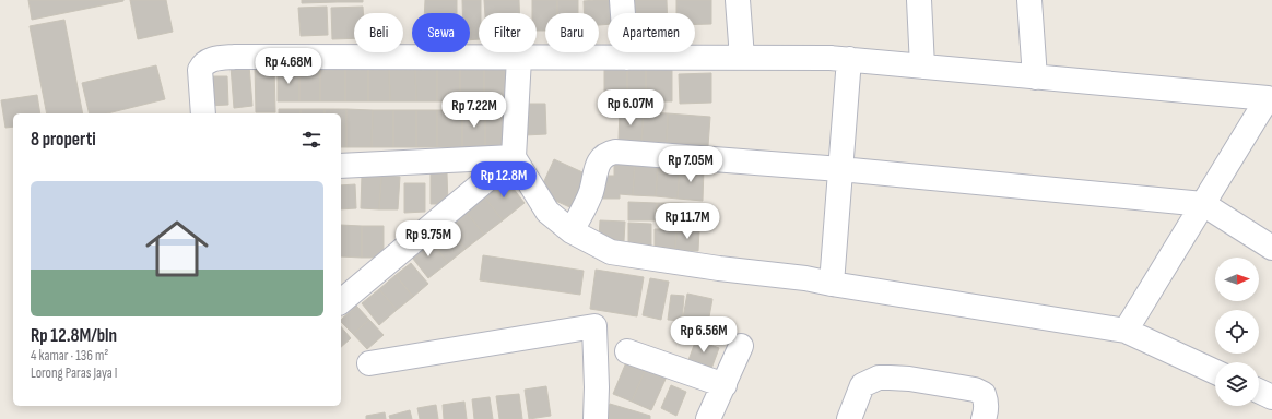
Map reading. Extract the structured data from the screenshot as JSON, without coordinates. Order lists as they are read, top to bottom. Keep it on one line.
{"north":"right","page":{"chip":["Beli","Sewa","Filter","Baru","Apartemen"],"price":["Rp 4.68M","Rp 6.07M","Rp 7.22M","Rp 7.05M","Rp 12.8M","Rp 11.7M","Rp 9.75M","Rp 6.56M"],"heading":"8 properti","list":[{"name":"Rp 12.8M/bln","note":"4 kamar · 136 m² · Lorong Paras Jaya I"}]}}
